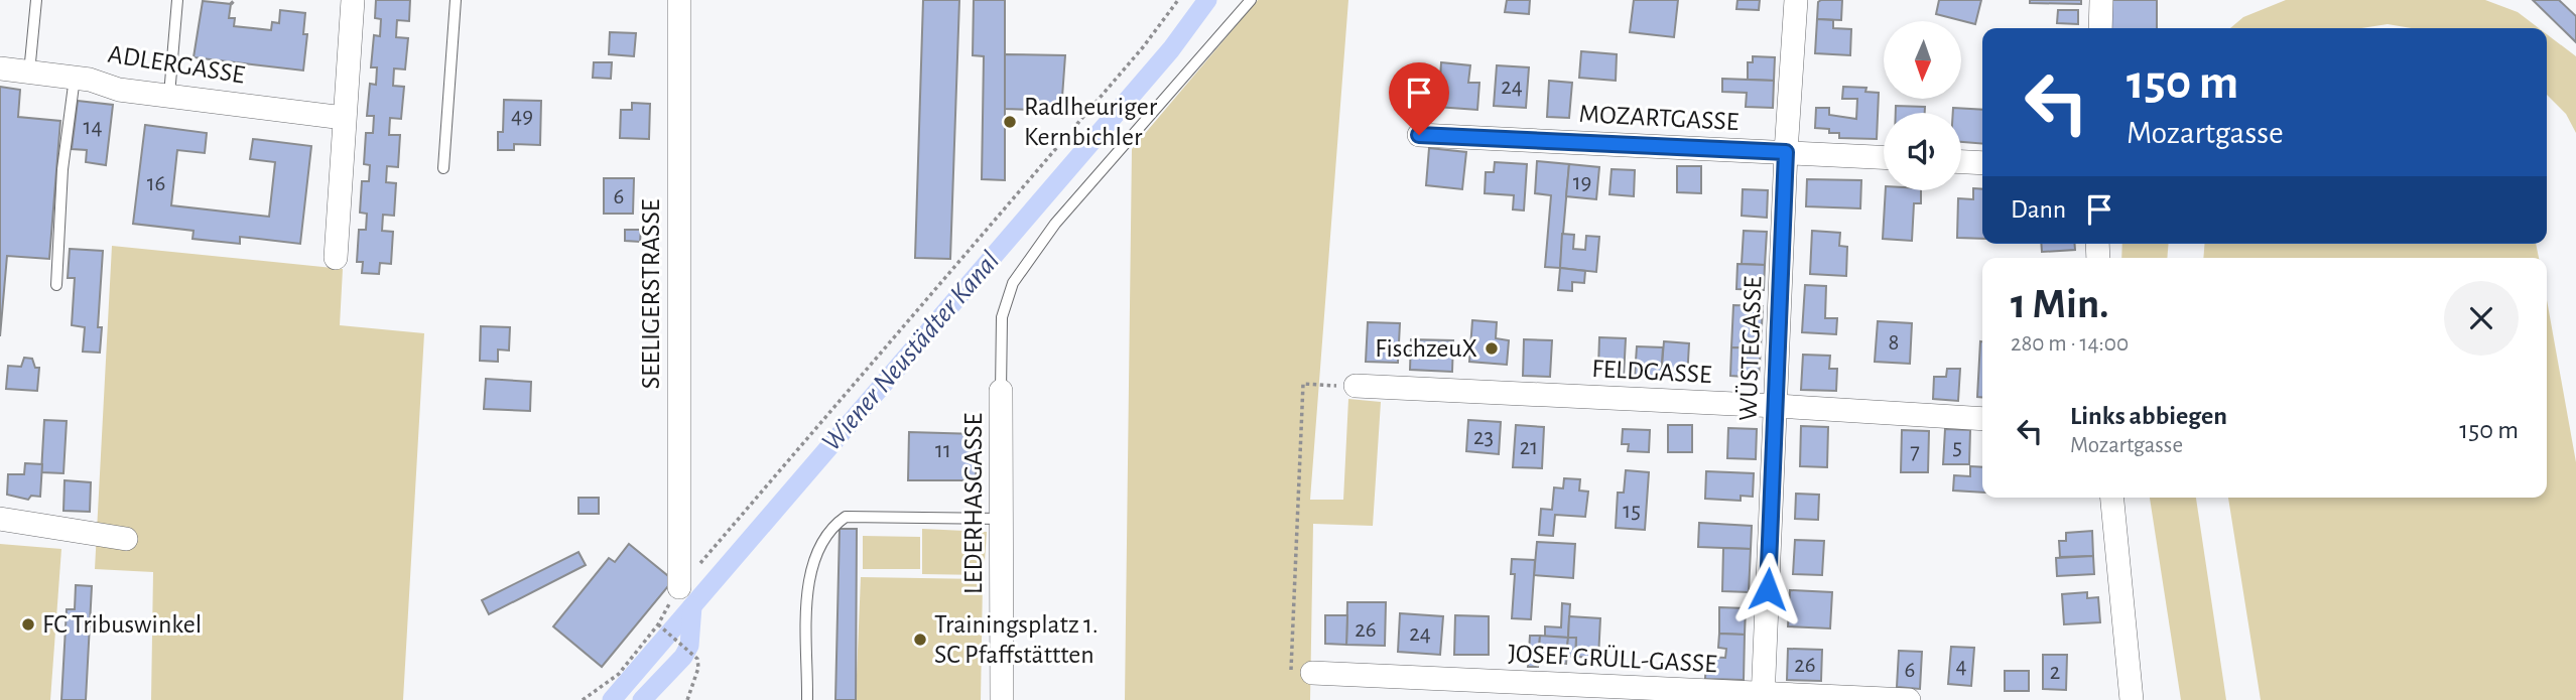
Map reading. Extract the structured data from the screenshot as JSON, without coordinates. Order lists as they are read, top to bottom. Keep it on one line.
{"streets":{"street":["ADLERGASSE","MOZARTGASSE","SEELIGERSTRASSE","WÜSTEGASSE","FELDGASSE","LEDERHASGASSE","JOSEF GRÜLL-GASSE"]},"crossings":[["MOZARTGASSE","WÜSTEGASSE"],["WÜSTEGASSE","FELDGASSE"],["WÜSTEGASSE","JOSEF GRÜLL-GASSE"]],"water":["Wiener Neustädter Kanal"],"places":["Radlheuriger Kernbichler","FischzeuX","FC Tribuswinkel","Trainingsplatz 1. SC Pfaffstättten"],"house_numbers":["24","49","14","19","16","6","8","23","21","5","11","7","15","26","24","26","4","6","2"],"north":"bottom","page":{"turn":["150 m","Mozartgasse"],"then":"Dann","heading":["1 Min.","280 m · 14:00"],"list":[{"name":"Links abbiegen","note":"Mozartgasse","value":"150 m"}]}}
